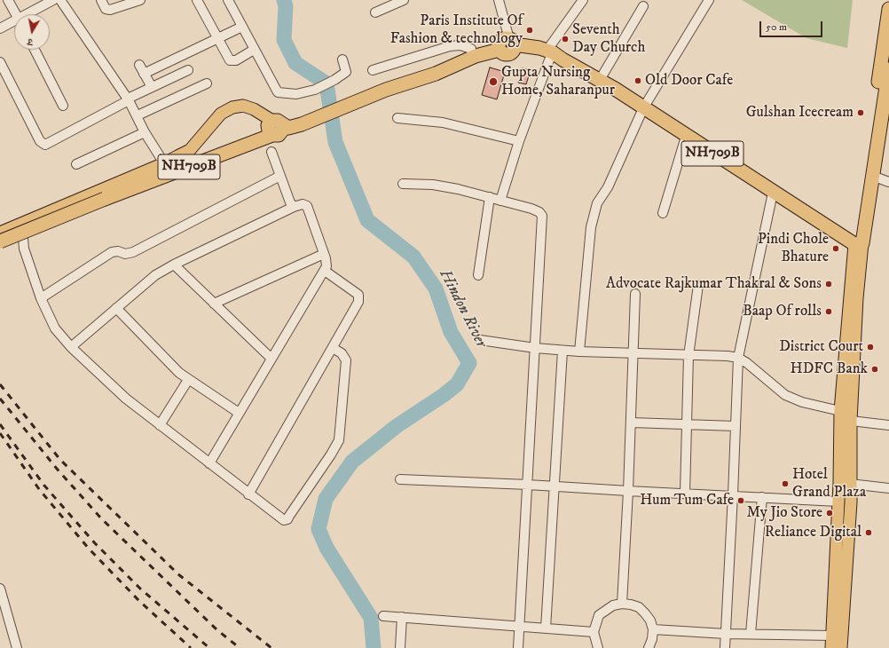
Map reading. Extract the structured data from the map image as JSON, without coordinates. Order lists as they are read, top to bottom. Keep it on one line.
{"streets":{"highway":["NH709B"]},"water":["Hindon River"],"places":["Paris Institute Of Fashion & technology","Seventh Day Church","Old Door Cafe","Gupta Nursing Home, Saharanpur","Gulshan Icecream","Pindi Chole Bhature","Advocate Rajkumar Thakral & Sons","Baap Of rolls","District Court","HDFC Bank","Hotel Grand Plaza","Hum Tum Cafe","My Jio Store","Reliance Digital"],"scale_bar":"50 m","north":"bottom"}
